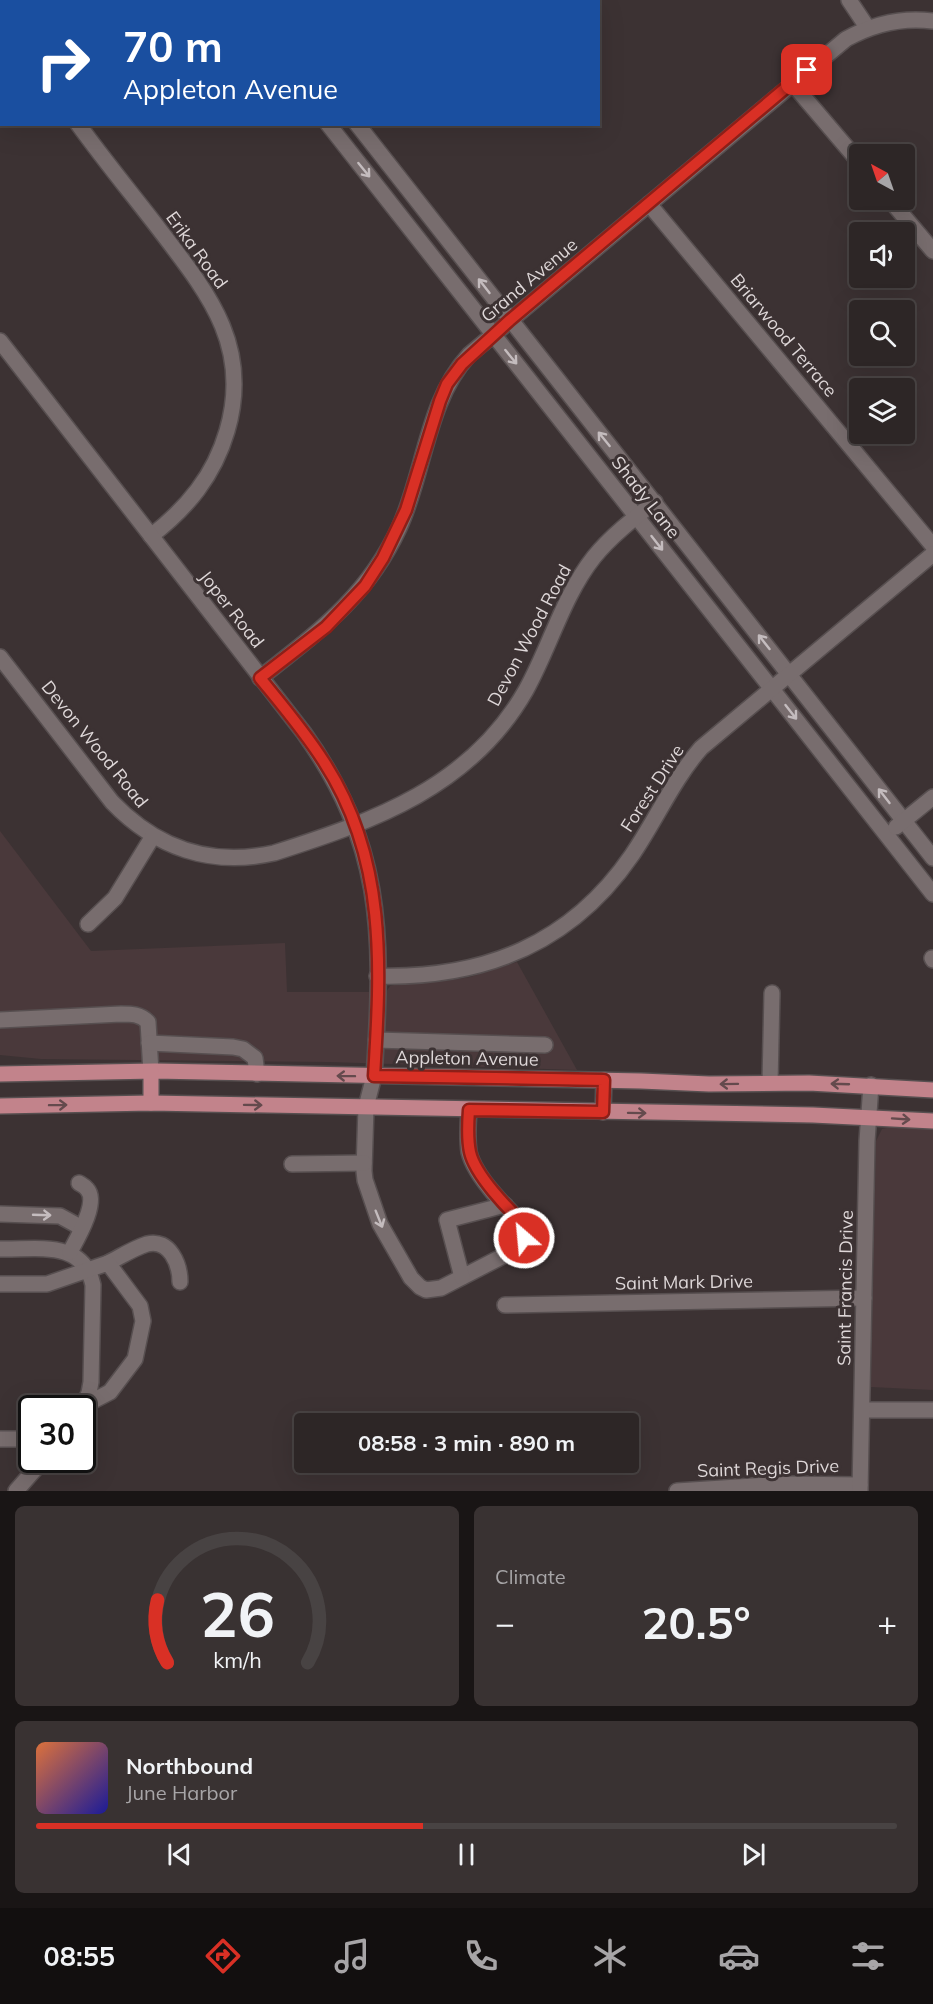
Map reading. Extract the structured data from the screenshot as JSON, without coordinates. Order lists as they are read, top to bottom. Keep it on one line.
{"streets":{"main road":["Appleton Avenue"],"street":["Erika Road","Grand Avenue","Briarwood Terrace","Shady Lane","Joper Road","Devon Wood Road","Forest Drive","Saint Mark Drive","Saint Francis Drive","Saint Regis Drive"]},"crossings":[["Erika Road","Joper Road"],["Grand Avenue","Briarwood Terrace"],["Grand Avenue","Shady Lane"],["Grand Avenue","Joper Road"],["Shady Lane","Devon Wood Road"],["Shady Lane","Forest Drive"],["Joper Road","Devon Wood Road"],["Joper Road","Forest Drive"],["Joper Road","Appleton Avenue"],["Appleton Avenue","Saint Francis Drive"],["Saint Mark Drive","Saint Francis Drive"],["Saint Francis Drive","Saint Regis Drive"]],"north":"top left","page":{"turn":["70 m","Appleton Avenue"],"limit":"30","trip":"08:58 · 3 min · 890 m","tile":"Climate","heat":["−","20.5°","+"],"song":["Northbound","June Harbor"],"tabs":"08:55","gauge":["26","km/h"]}}
